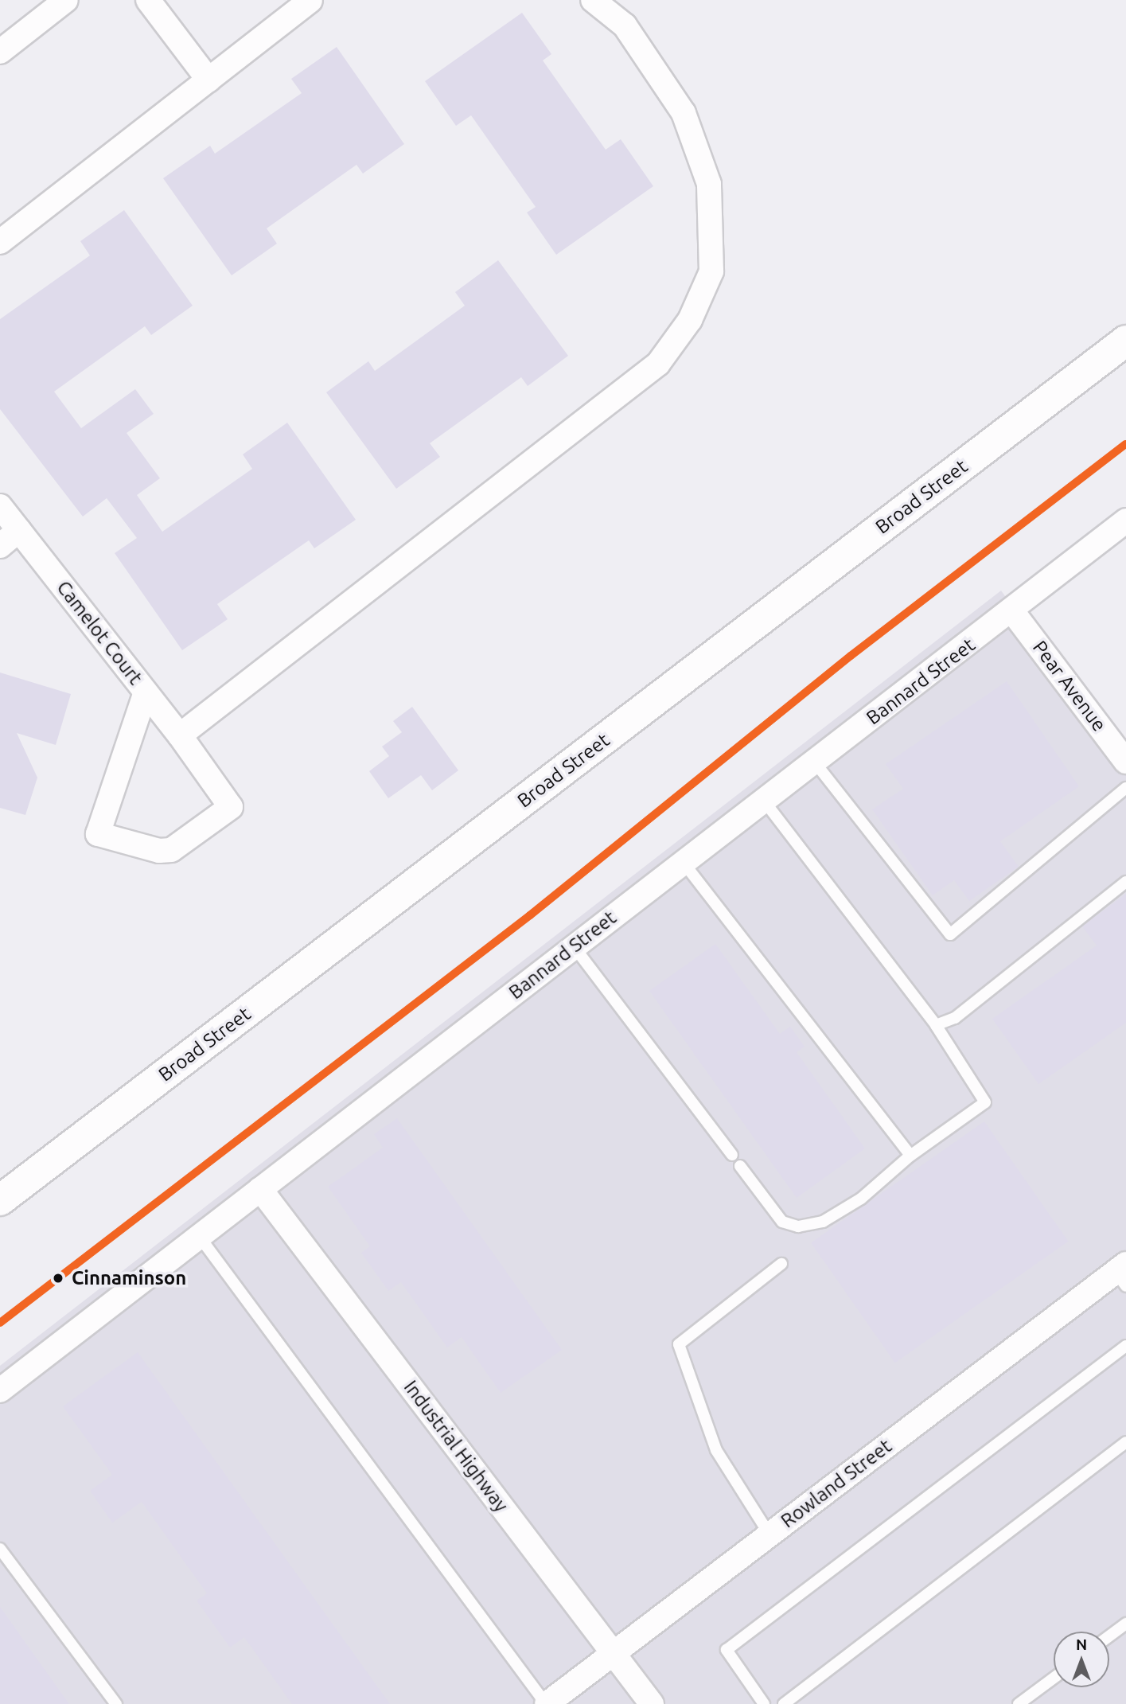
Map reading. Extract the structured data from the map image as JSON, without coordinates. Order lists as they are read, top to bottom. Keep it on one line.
{"streets":{"main road":["Broad Street"],"street":["Camelot Court","Bannard Street","Pear Avenue","Industrial Highway","Rowland Street"]},"crossings":[["Bannard Street","Pear Avenue"],["Bannard Street","Industrial Highway"],["Industrial Highway","Rowland Street"]],"places":["Cinnaminson"],"north":"top"}
